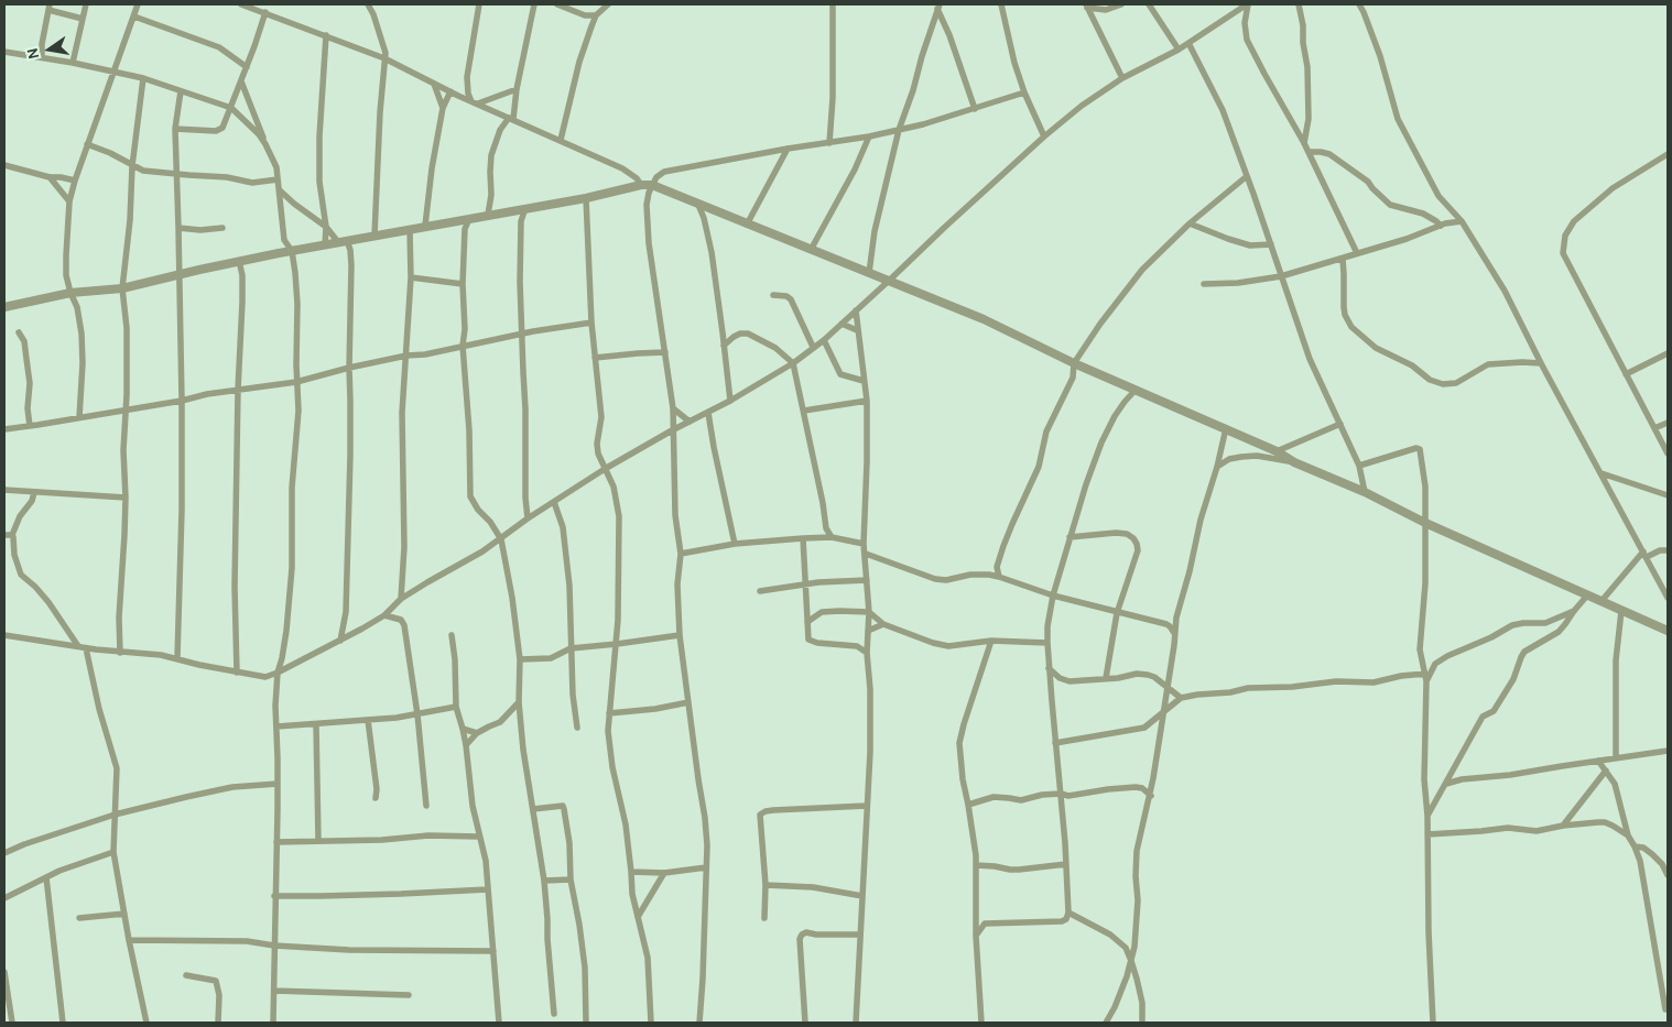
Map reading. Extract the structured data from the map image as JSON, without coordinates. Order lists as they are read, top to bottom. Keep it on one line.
{"north":"left"}
